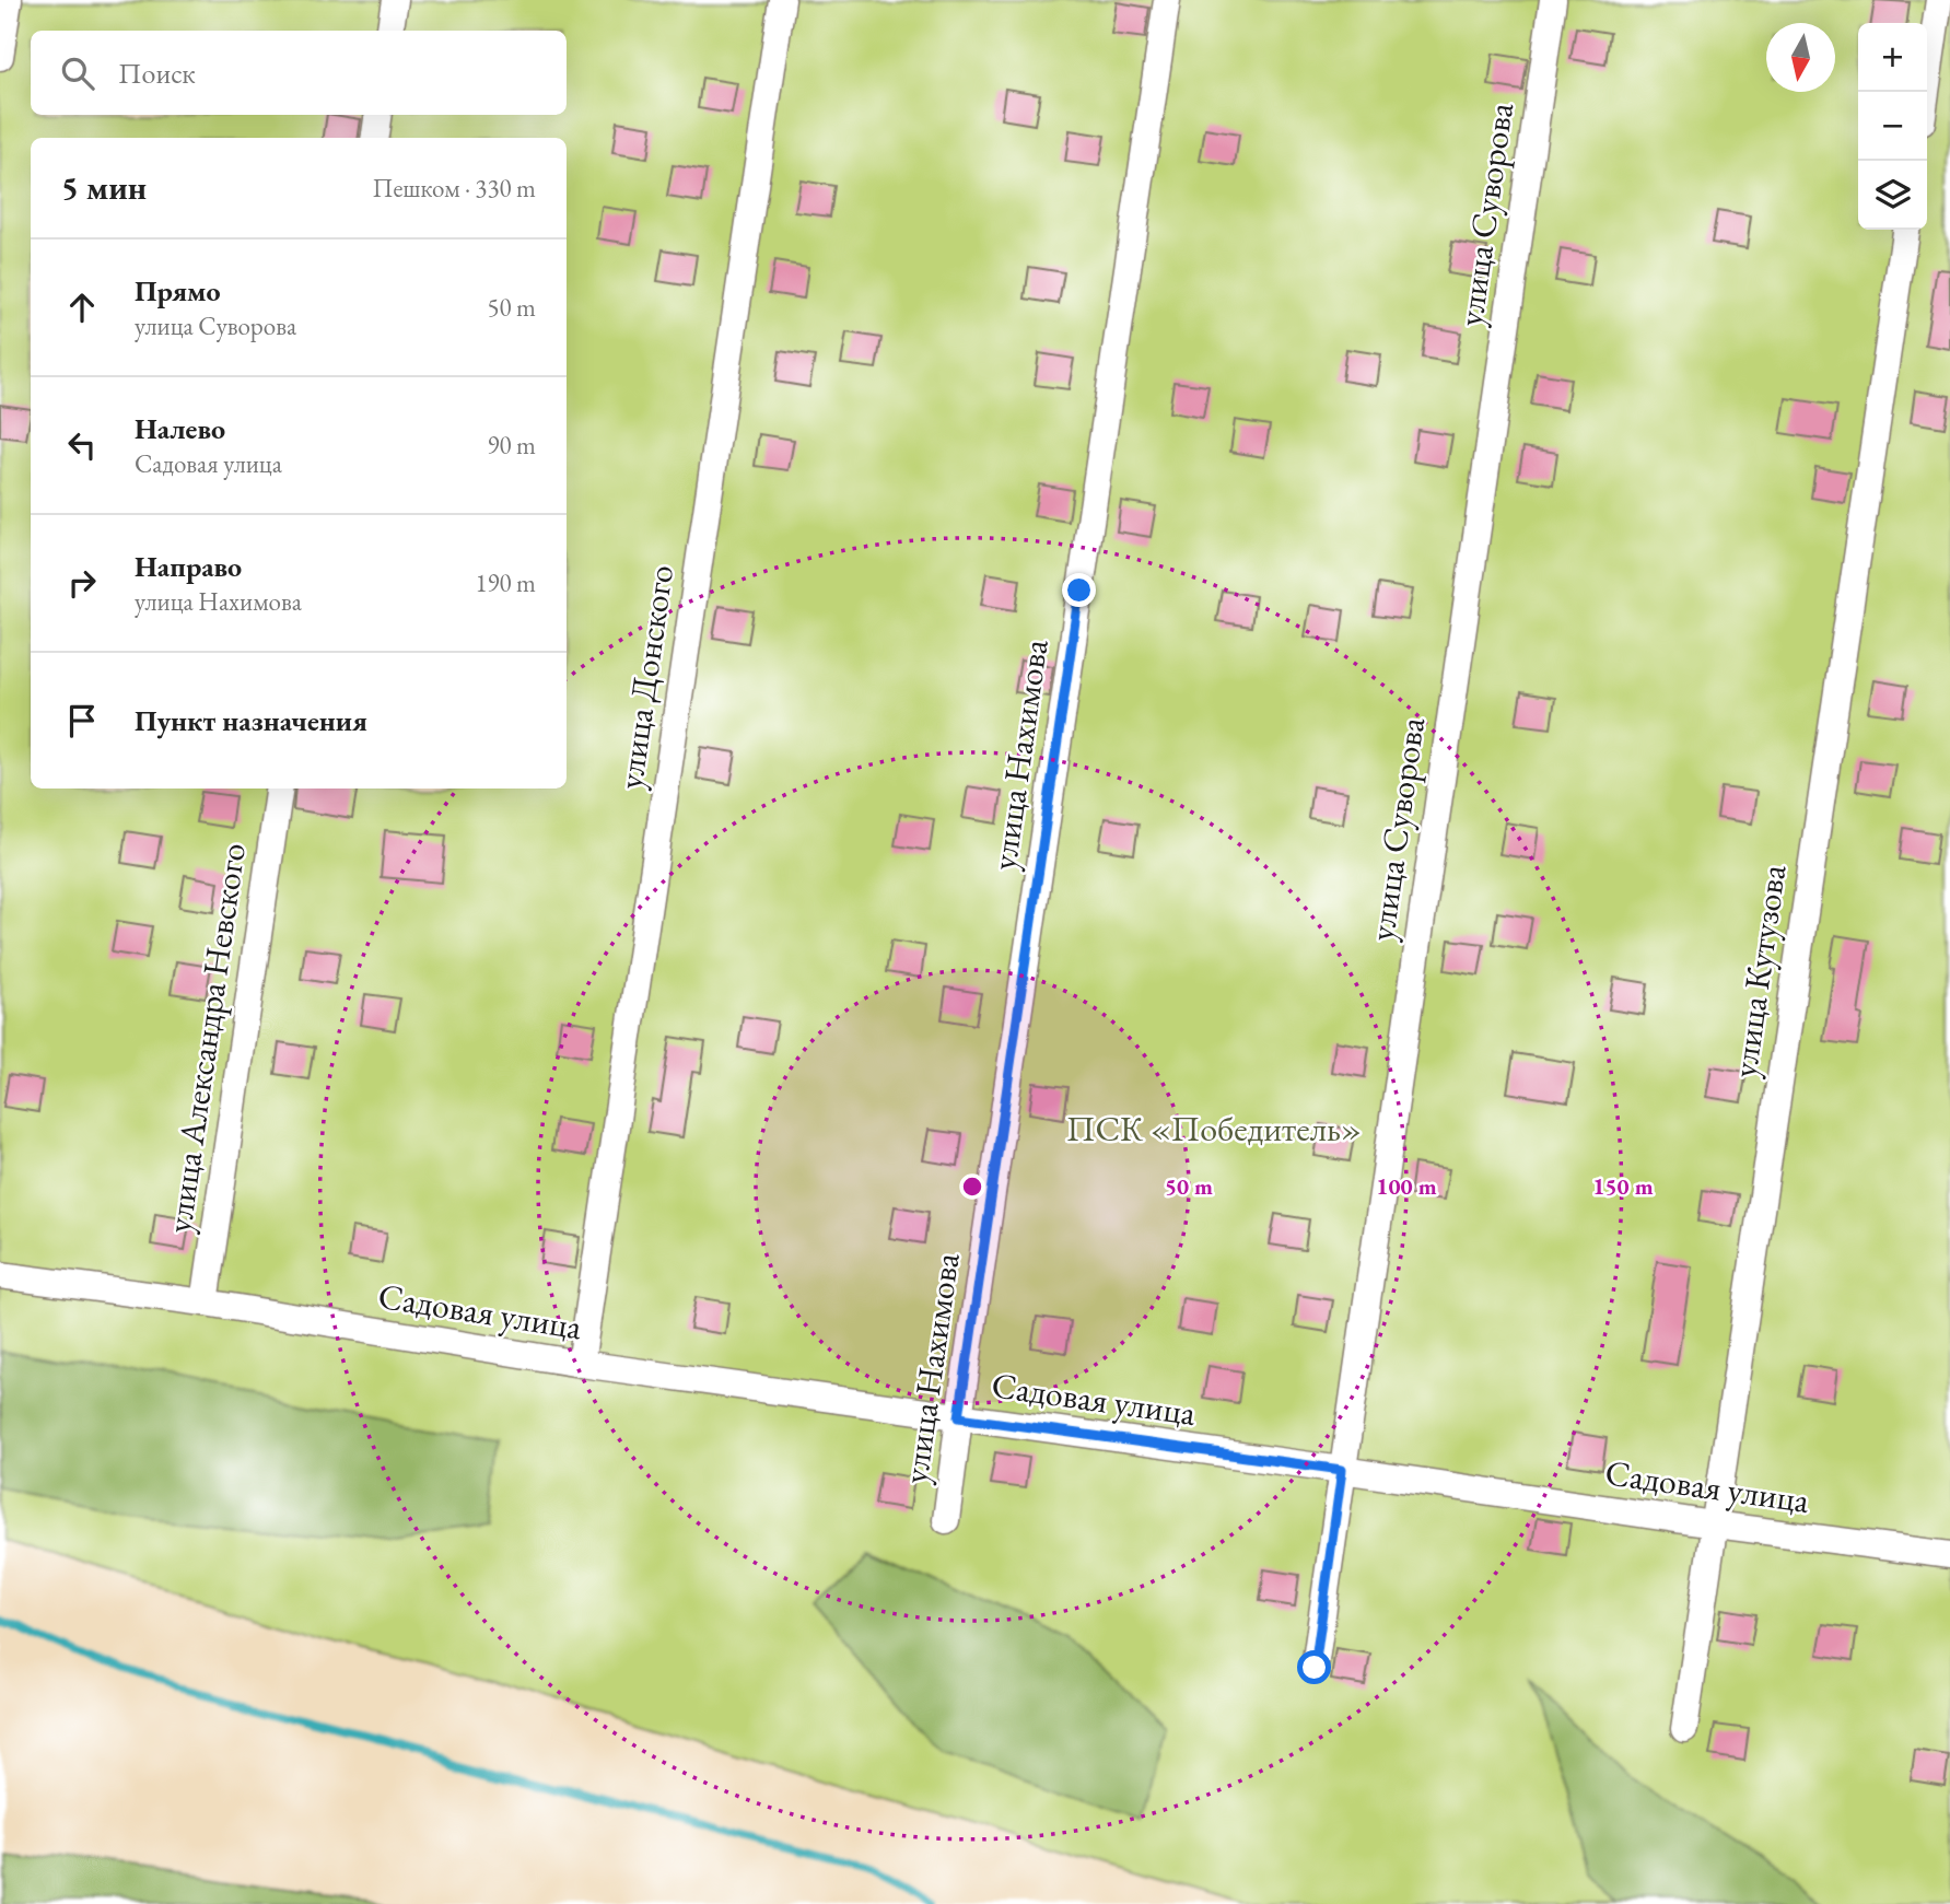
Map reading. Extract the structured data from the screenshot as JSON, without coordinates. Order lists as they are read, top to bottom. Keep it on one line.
{"streets":{"street":["улица Суворова","улица Донского","улица Нахимова","улица Кутузова","улица Александра Невского","Садовая улица"]},"crossings":[["улица Суворова","Садовая улица"],["улица Донского","Садовая улица"],["улица Нахимова","Садовая улица"],["улица Кутузова","Садовая улица"],["улица Александра Невского","Садовая улица"]],"parks":["ПСК «Победитель»"],"north":"bottom","page":{"map_buttons":["+","−"],"search":"Поиск","heading":["5 мин","Пешком · 330 m"],"list":[["Прямо","улица Суворова","50 m"],["Налево","Садовая улица","90 m"],["Направо","улица Нахимова","190 m"],"Пункт назначения"]},"rings":["50 m","100 m","150 m"]}
